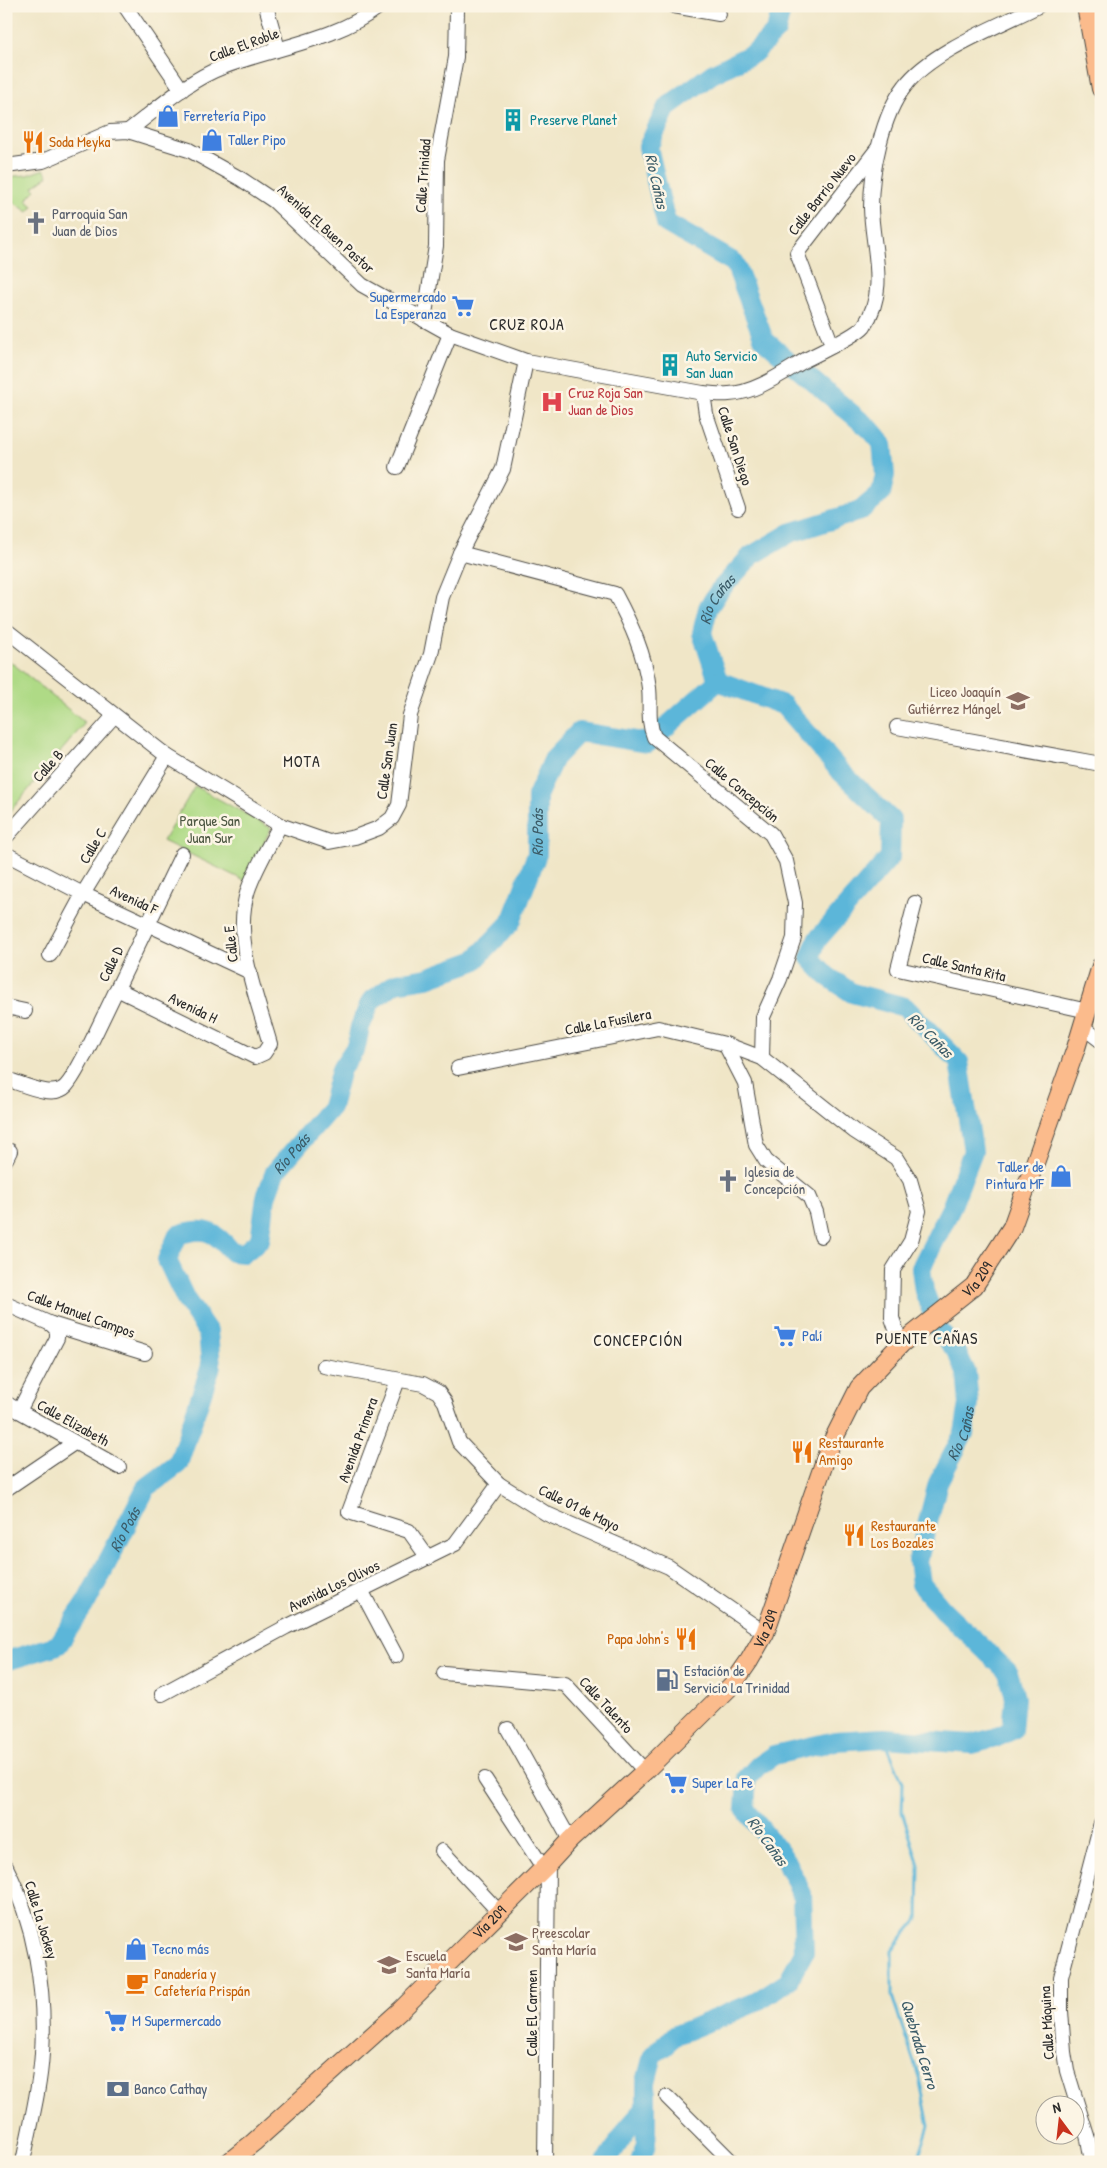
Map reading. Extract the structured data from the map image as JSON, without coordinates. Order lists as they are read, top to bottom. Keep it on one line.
{"streets":{"main road":["Vía 209"],"street":["Calle El Roble","Calle Trinidad","Calle Barrio Nuevo","Avenida El Buen Pastor","Calle San Diego","Calle San Juan","Calle B","Calle Concepción","Calle C","Avenida F","Calle E","Calle D","Calle Santa Rita","Avenida H","Calle La Fusilera","Calle Manuel Campos","Calle Elizabeth","Avenida Primera","Calle 01 de Mayo","Avenida Los Olivos","Calle Talento","Calle La Jockey","Calle El Carmen","Calle Máquina"]},"crossings":[["Calle El Roble","Avenida El Buen Pastor"],["Calle Trinidad","Avenida El Buen Pastor"],["Calle Barrio Nuevo","Avenida El Buen Pastor"],["Avenida El Buen Pastor","Calle San Diego"],["Avenida El Buen Pastor","Calle San Juan"],["Calle San Juan","Calle B"],["Calle San Juan","Calle Concepción"],["Calle San Juan","Calle C"],["Calle San Juan","Calle E"],["Calle Concepción","Calle La Fusilera"],["Calle C","Avenida F"],["Avenida F","Calle E"],["Avenida F","Calle D"],["Calle E","Avenida H"],["Calle D","Avenida H"],["Calle Santa Rita","Vía 209"],["Vía 209","Calle 01 de Mayo"],["Vía 209","Calle Talento"],["Vía 209","Calle El Carmen"],["Calle Manuel Campos","Calle Elizabeth"],["Avenida Primera","Calle 01 de Mayo"],["Avenida Primera","Avenida Los Olivos"],["Calle 01 de Mayo","Avenida Los Olivos"]],"districts":["CRUZ ROJA","MOTA","PUENTE CAÑAS","CONCEPCIÓN"],"water":["Río Cañas","Río Poás","Quebrada Cerro"],"parks":["Parque San Juan Sur"],"places":{"shop":["Ferretería Pipo","Taller Pipo","Taller de Pintura MF","Tecno más"],"building":["Preserve Planet","Auto Servicio San Juan"],"restaurant":["Soda Meyka","Restaurante Amigo","Restaurante Los Bozales","Papa John's"],"church":["Parroquia San Juan de Dios","Iglesia de Concepción"],"supermarket":["Supermercado La Esperanza","Palí","Super La Fe","M Supermercado"],"hospital":["Cruz Roja San Juan de Dios"],"school or university":["Liceo Joaquín Gutiérrez Mángel","Preescolar Santa María","Escuela Santa María"],"fuel station":["Estación de Servicio La Trinidad"],"cafe":["Panadería y Cafetería Prispán"],"bank":["Banco Cathay"]},"north":"top"}
